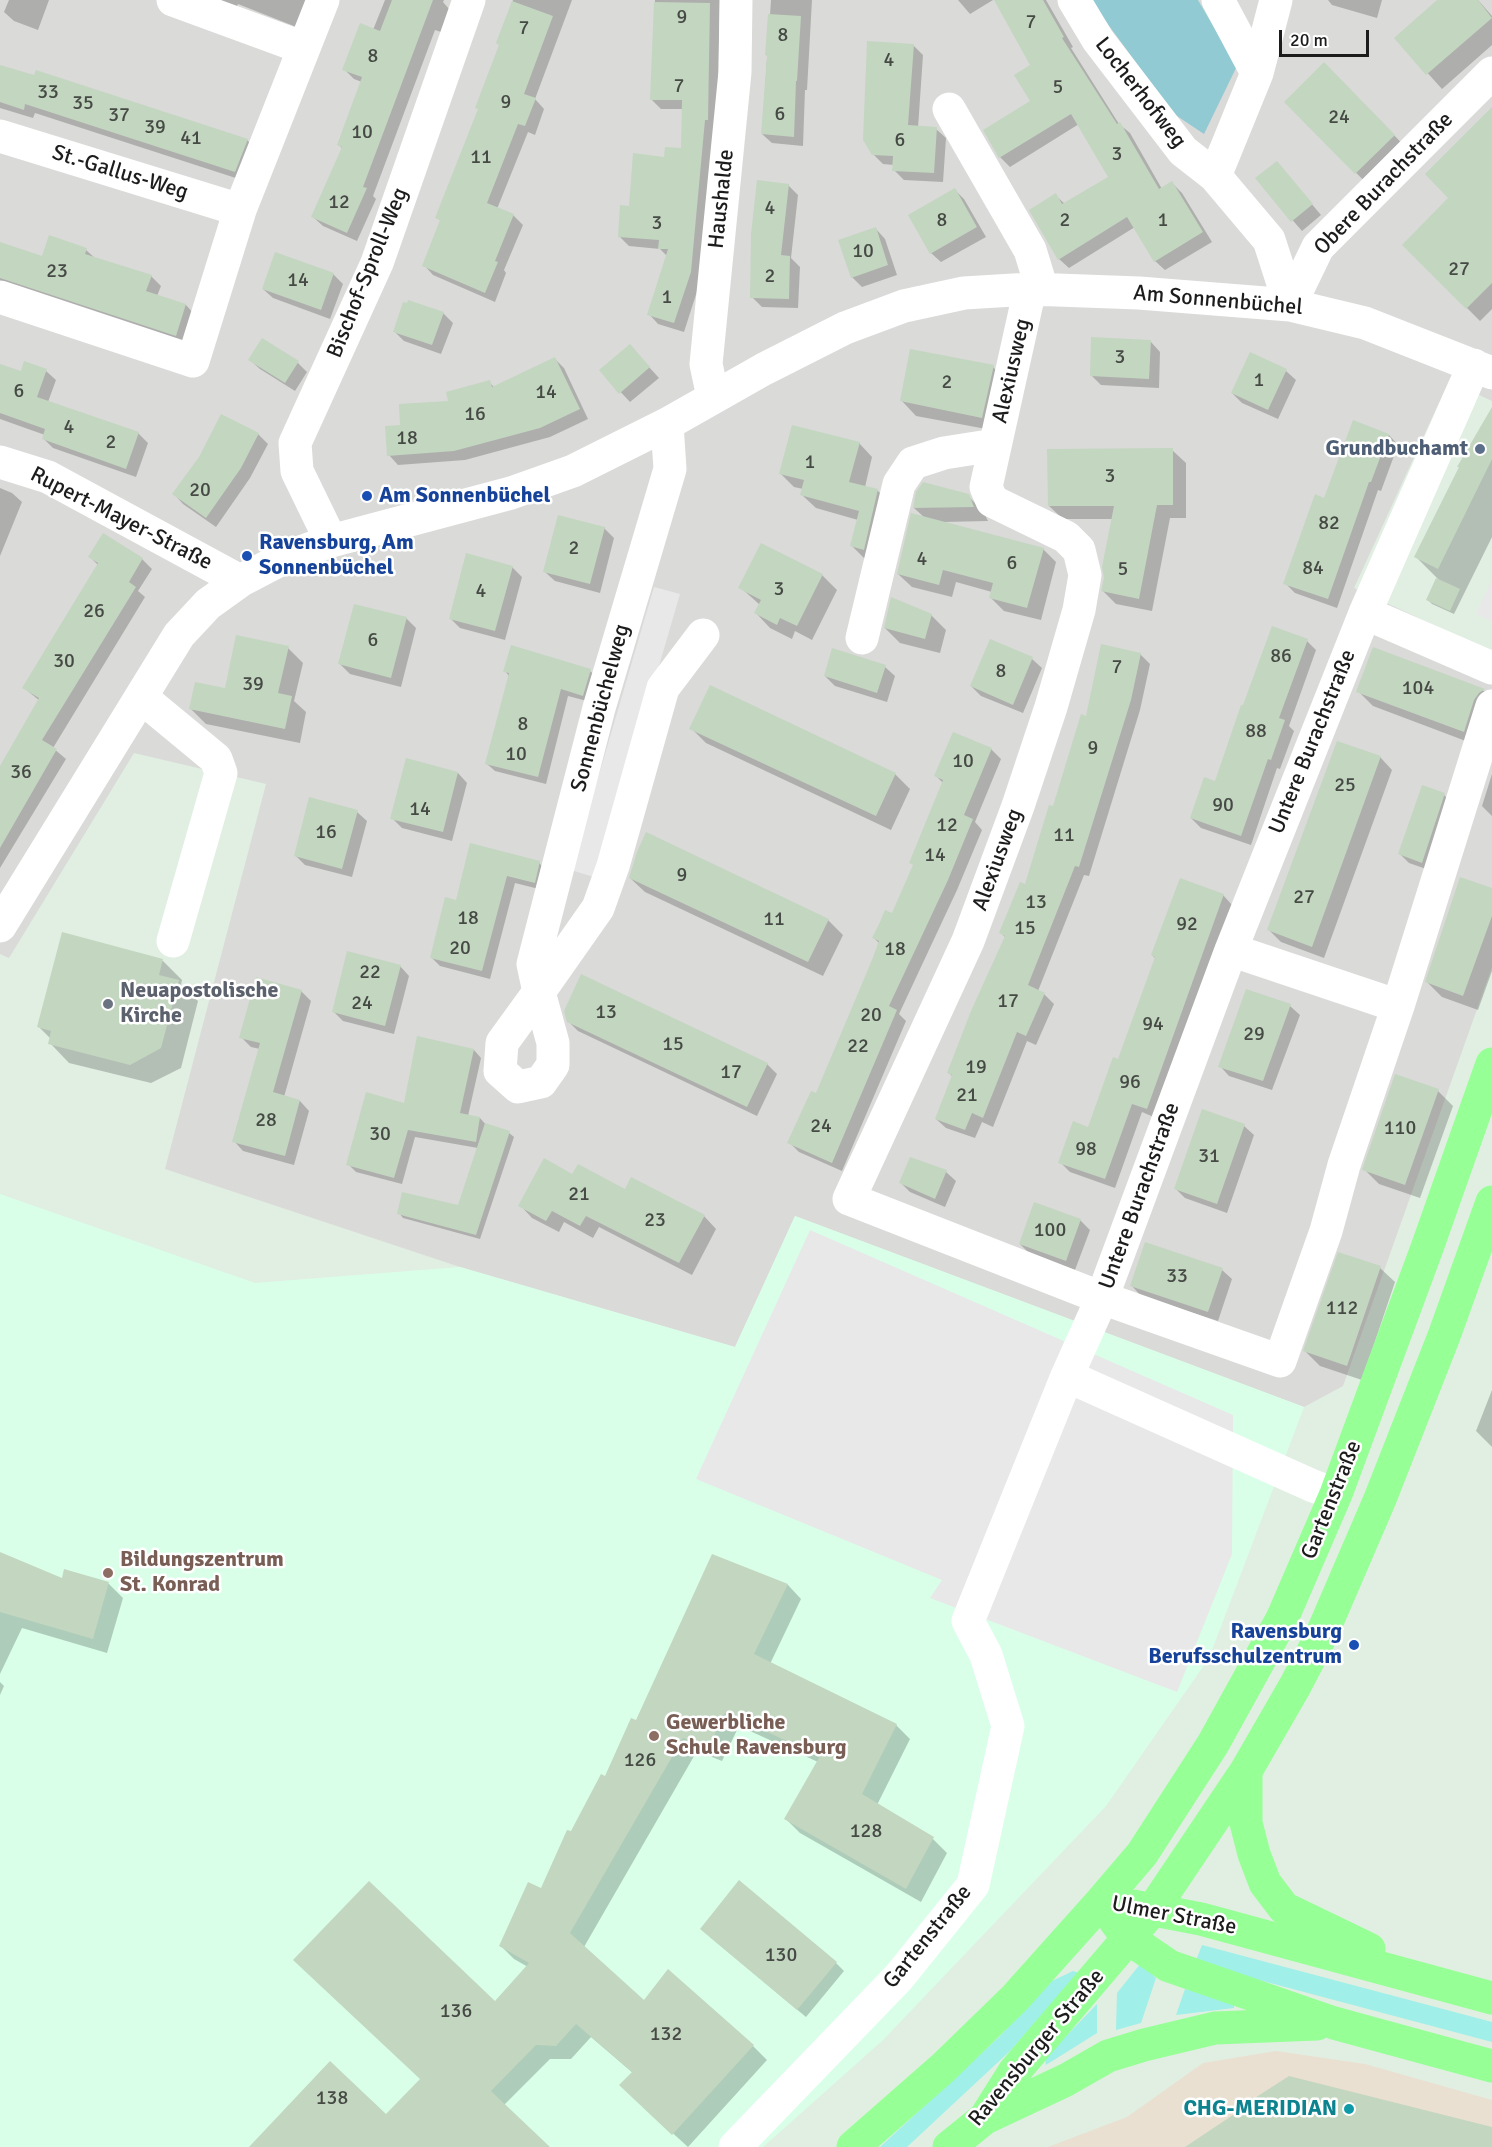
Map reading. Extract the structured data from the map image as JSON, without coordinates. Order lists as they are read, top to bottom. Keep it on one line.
{"streets":{"main road":["Gartenstraße","Ulmer Straße","Ravensburger Straße"],"street":["Locherhofweg","St.-Gallus-Weg","Obere Burachstraße","Haushalde","Bischof-Sproll-Weg","Am Sonnenbüchel","Alexiusweg","Rupert-Mayer-Straße","Sonnenbüchelweg","Untere Burachstraße"]},"crossings":[["Locherhofweg","Obere Burachstraße"],["Locherhofweg","Am Sonnenbüchel"],["Obere Burachstraße","Am Sonnenbüchel"],["Haushalde","Am Sonnenbüchel"],["Bischof-Sproll-Weg","Am Sonnenbüchel"],["Am Sonnenbüchel","Alexiusweg"],["Am Sonnenbüchel","Rupert-Mayer-Straße"],["Am Sonnenbüchel","Sonnenbüchelweg"],["Am Sonnenbüchel","Untere Burachstraße"],["Alexiusweg","Untere Burachstraße"],["Gartenstraße","Ulmer Straße"],["Gartenstraße","Ravensburger Straße"],["Ulmer Straße","Ravensburger Straße"]],"places":["Grundbuchamt","Am Sonnenbüchel","Ravensburg, Am Sonnenbüchel","Neuapostolische Kirche","Bildungszentrum St. Konrad","Ravensburg Berufsschulzentrum","Gewerbliche Schule Ravensburg","CHG-MERIDIAN"],"house_numbers":["9","7","7","8","8","4","7","5","33","9","35","6","37","24","39","10","41","6","3","11","12","4","8","2","1","3","10","27","23","2","14","1","3","1","2","6","14","16","4","18","2","1","3","20","82","2","4","6","84","5","3","4","26","6","86","30","7","8","39","104","8","88","9","10","10","36","25","90","14","12","16","11","14","9","27","13","18","11","92","15","20","18","22","17","24","13","20","94","29","15","22","19","17","96","21","28","24","110","30","98","31","21","23","100","33","112","126","128","130","136","132","138"],"scale_bar":"20 m"}
